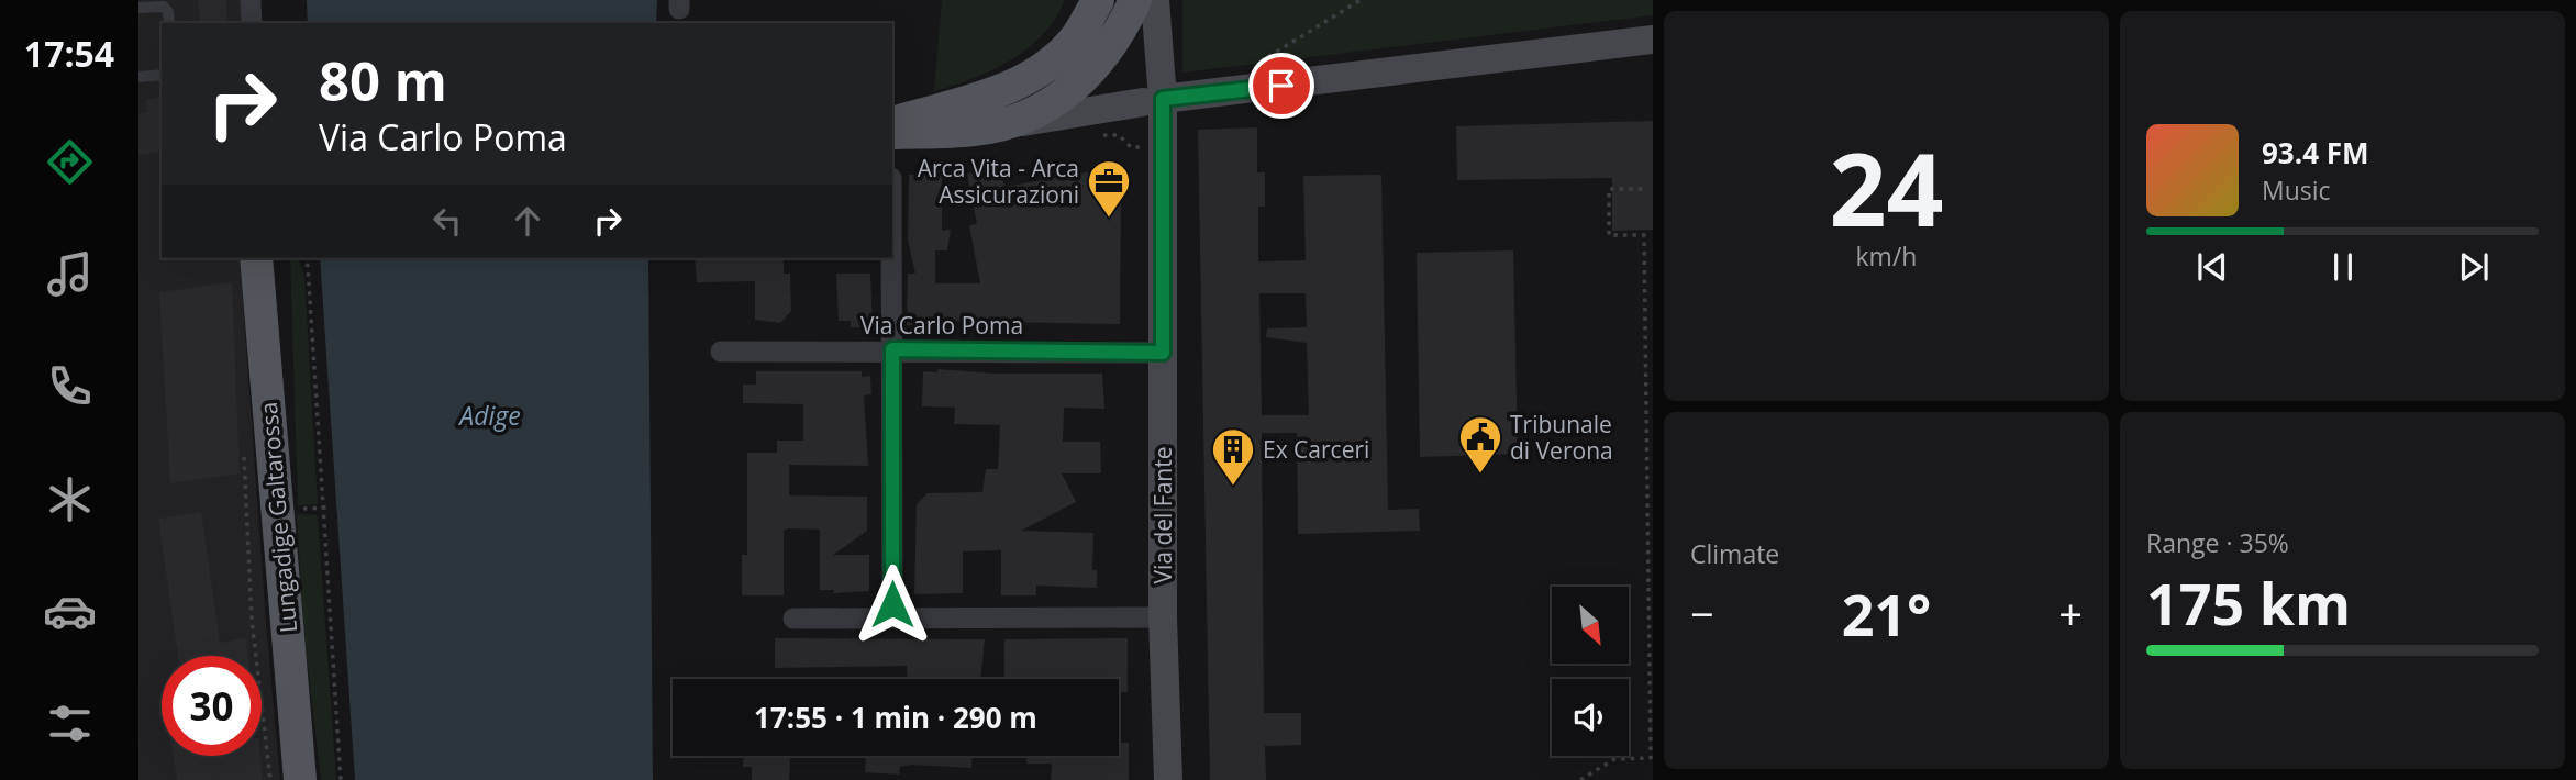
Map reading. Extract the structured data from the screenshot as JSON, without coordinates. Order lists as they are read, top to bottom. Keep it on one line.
{"streets":{"main road":["Lungadige Galtarossa"],"street":["Via Carlo Poma","Via del Fante"]},"crossings":[["Via Carlo Poma","Via del Fante"]],"water":["Adige"],"places":{"office":["Arca Vita - Arca Assicurazioni"],"public building":["Tribunale di Verona"],"building":["Ex Carceri"]},"north":"bottom right","page":{"tabs":"17:54","tile":[["24","km/h"],"Climate",["Range · 35%","175 km"]],"turn":["80 m","Via Carlo Poma"],"song":["93.4 FM","Music"],"heat":["−","21°","+"],"limit":"30","trip":"17:55 · 1 min · 290 m"}}
